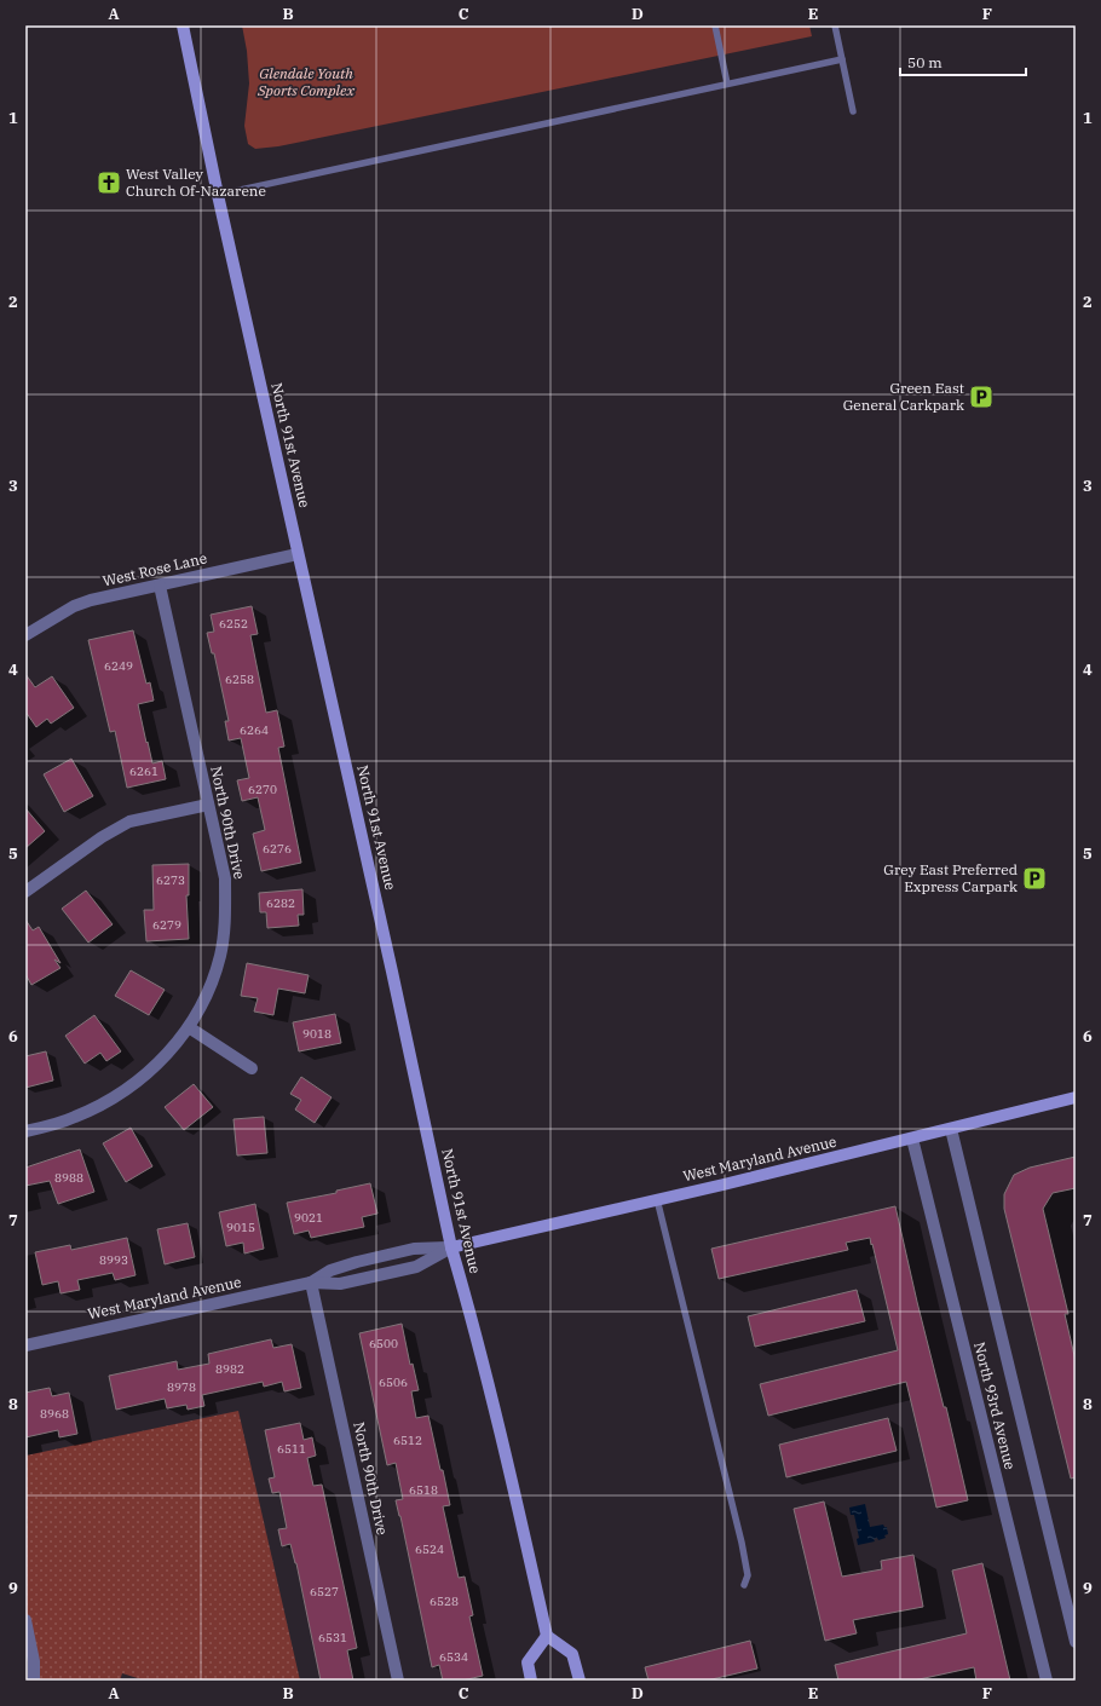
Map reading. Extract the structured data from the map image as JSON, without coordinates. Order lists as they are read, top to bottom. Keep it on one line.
{"streets":{"main road":["North 91st Avenue","West Maryland Avenue"],"street":["West Rose Lane","North 90th Drive","North 93rd Avenue"]},"crossings":[["North 91st Avenue","West Rose Lane"],["North 91st Avenue","West Maryland Avenue"],["West Rose Lane","North 90th Drive"],["North 90th Drive","West Maryland Avenue"],["West Maryland Avenue","North 93rd Avenue"]],"parks":["Glendale Youth Sports Complex"],"places":{"church":["West Valley Church Of-Nazarene"],"parking":["Green East General Carkpark","Grey East Preferred Express Carpark"]},"house_numbers":["6252","6249","6258","6264","6261","6270","6276","6273","6282","6279","9018","8988","9021","9015","8993","6500","8982","6506","8978","8968","6512","6511","6518","6524","6527","6528","6531","6534"],"scale_bar":"50 m","grid":{"columns":["A","B","C","D","E","F"],"rows":["1","2","3","4","5","6","7","8","9"]}}
